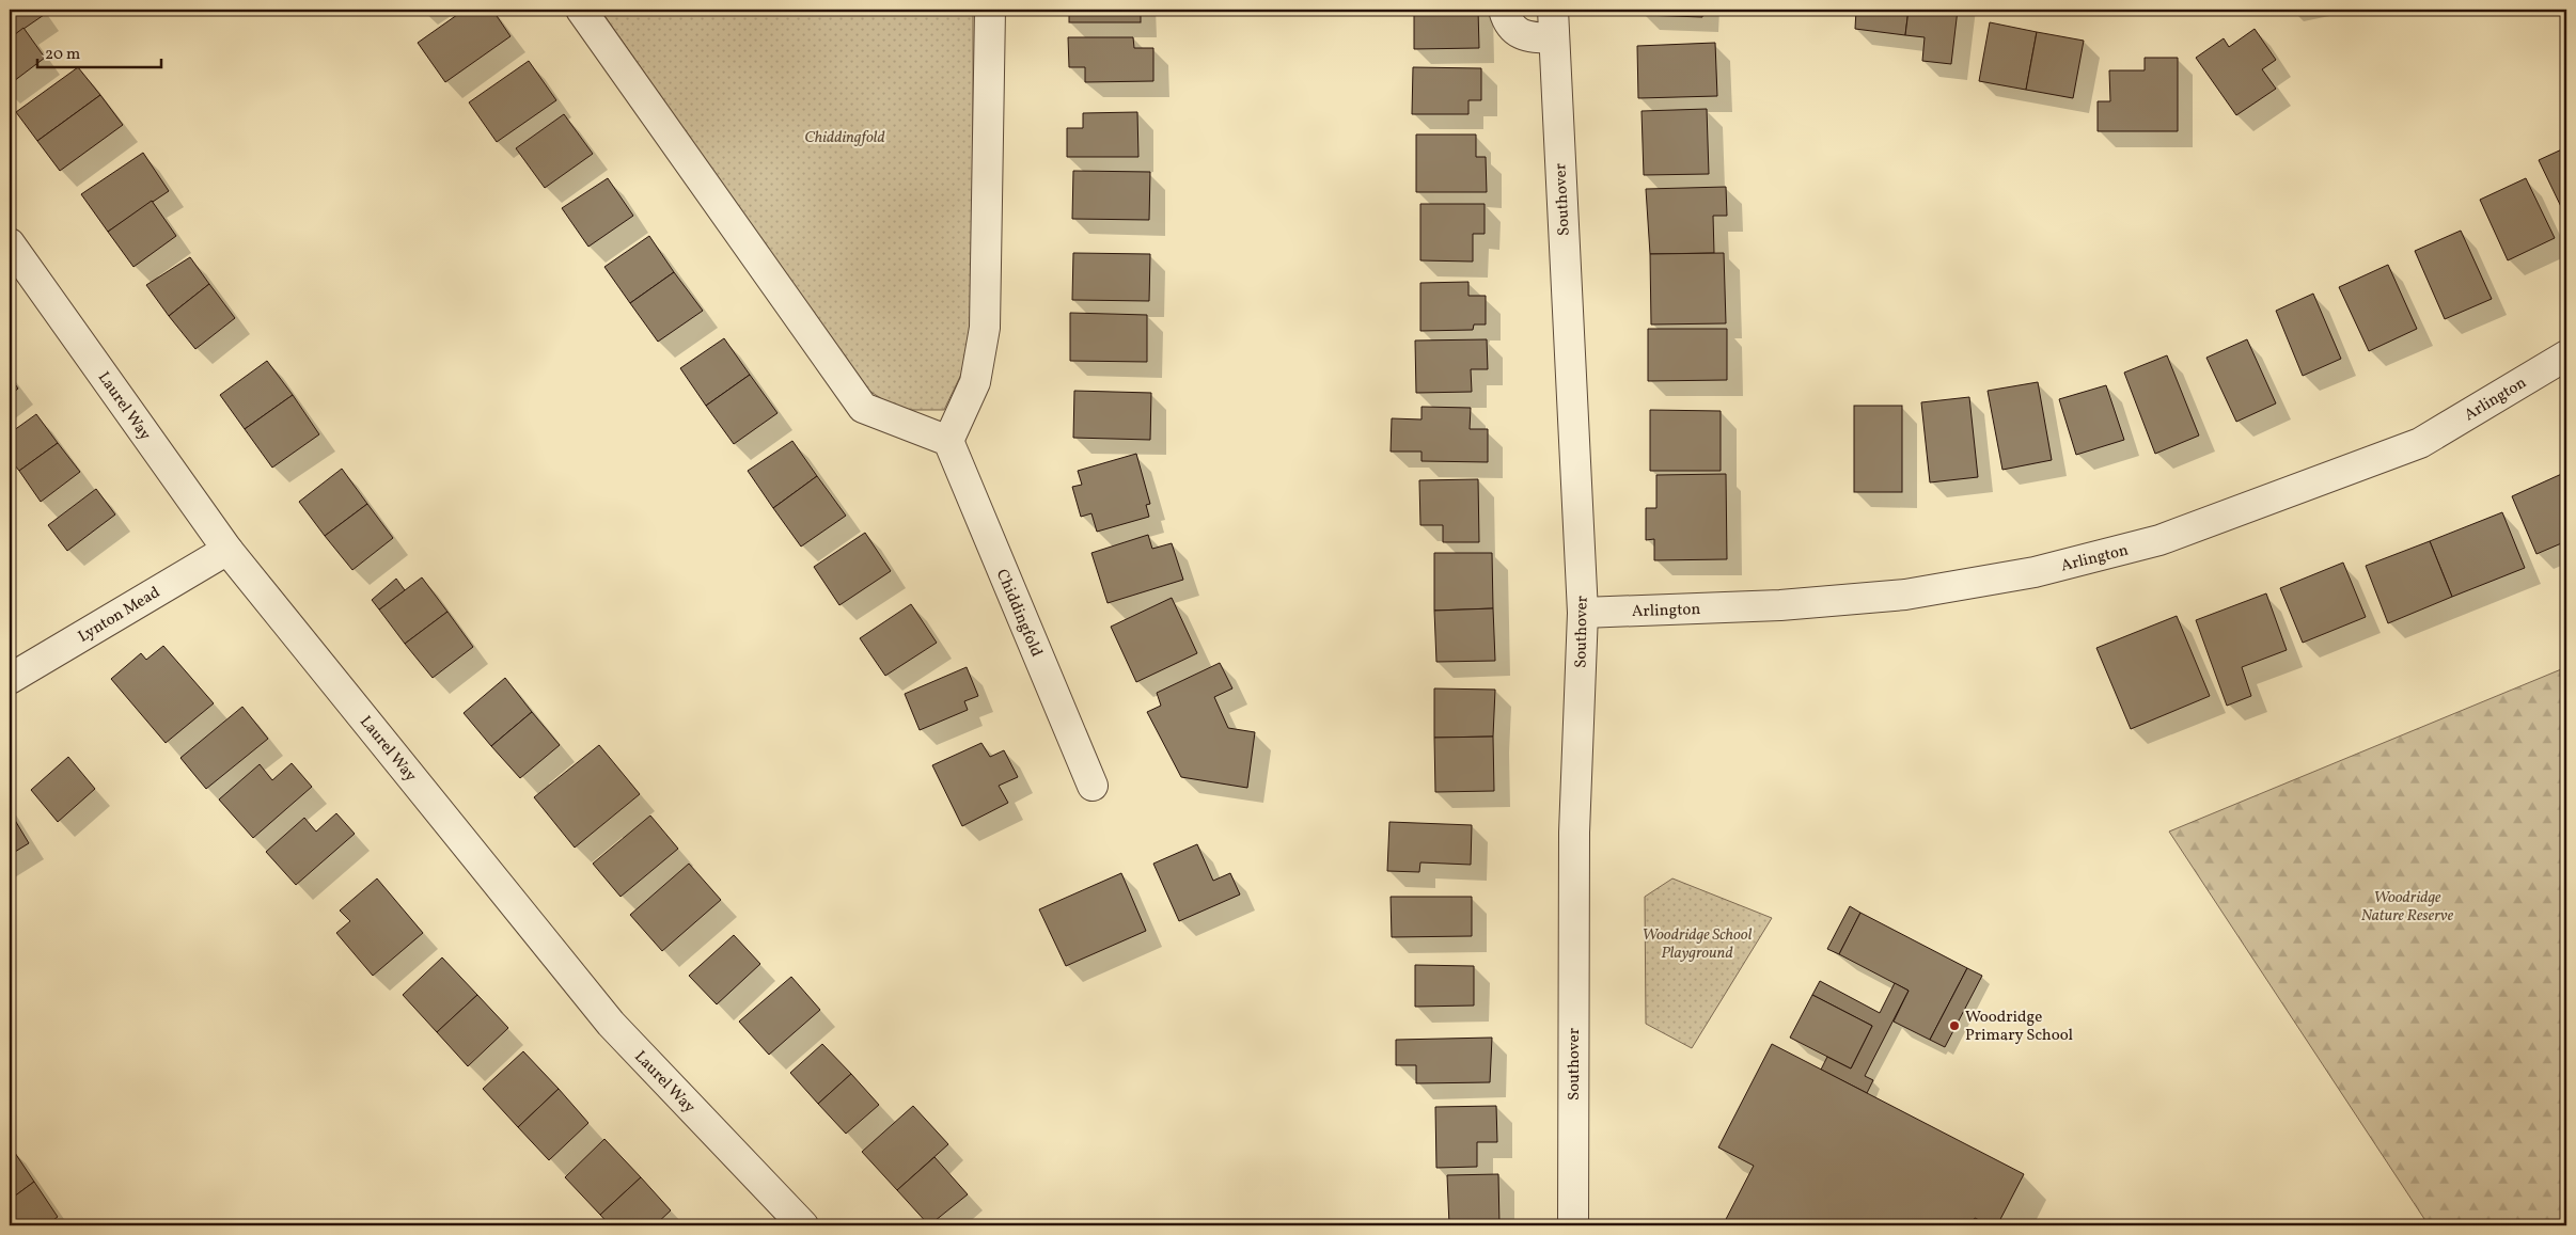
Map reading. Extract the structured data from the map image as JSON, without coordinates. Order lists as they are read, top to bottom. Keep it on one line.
{"streets":{"street":["Southover","Arlington","Laurel Way","Chiddingfold","Lynton Mead"]},"crossings":[["Southover","Arlington"],["Laurel Way","Lynton Mead"]],"parks":["Chiddingfold","Woodridge Nature Reserve","Woodridge School Playground"],"places":["Woodridge Primary School"],"scale_bar":"20 m"}
